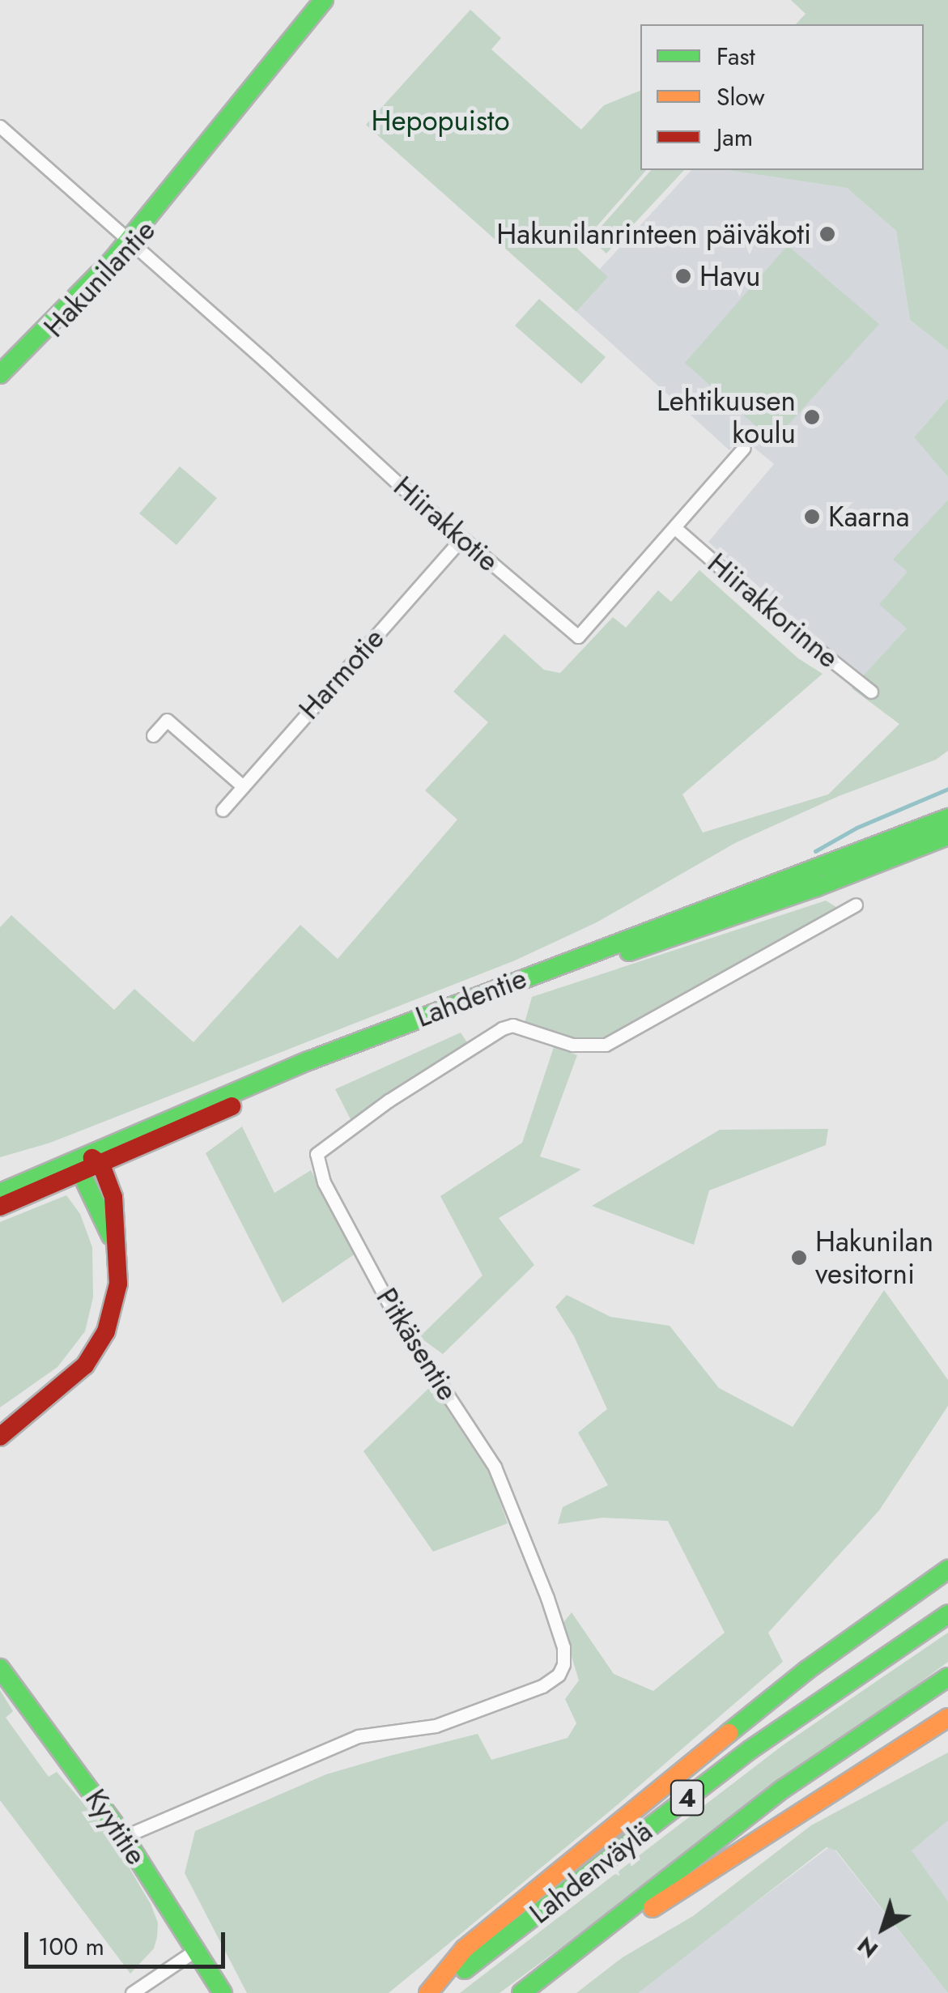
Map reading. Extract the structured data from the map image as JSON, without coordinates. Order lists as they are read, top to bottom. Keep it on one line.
{"streets":{"main road":["Hakunilantie","Lahdentie","4","Kyytitie","Lahdenväylä"],"street":["Hiirakkotie","Hiirakkorinne","Harmotie","Pitkäsentie"]},"crossings":[["Hakunilantie","Hiirakkotie"],["Hiirakkotie","Hiirakkorinne"],["Hiirakkotie","Harmotie"],["Pitkäsentie","Kyytitie"]],"parks":["Hepopuisto"],"places":["Hakunilanrinteen päiväkoti","Havu","Lehtikuusen koulu","Kaarna","Hakunilan vesitorni"],"legend":["Fast","Slow","Jam"],"scale_bar":"100 m","north":"bottom left"}
